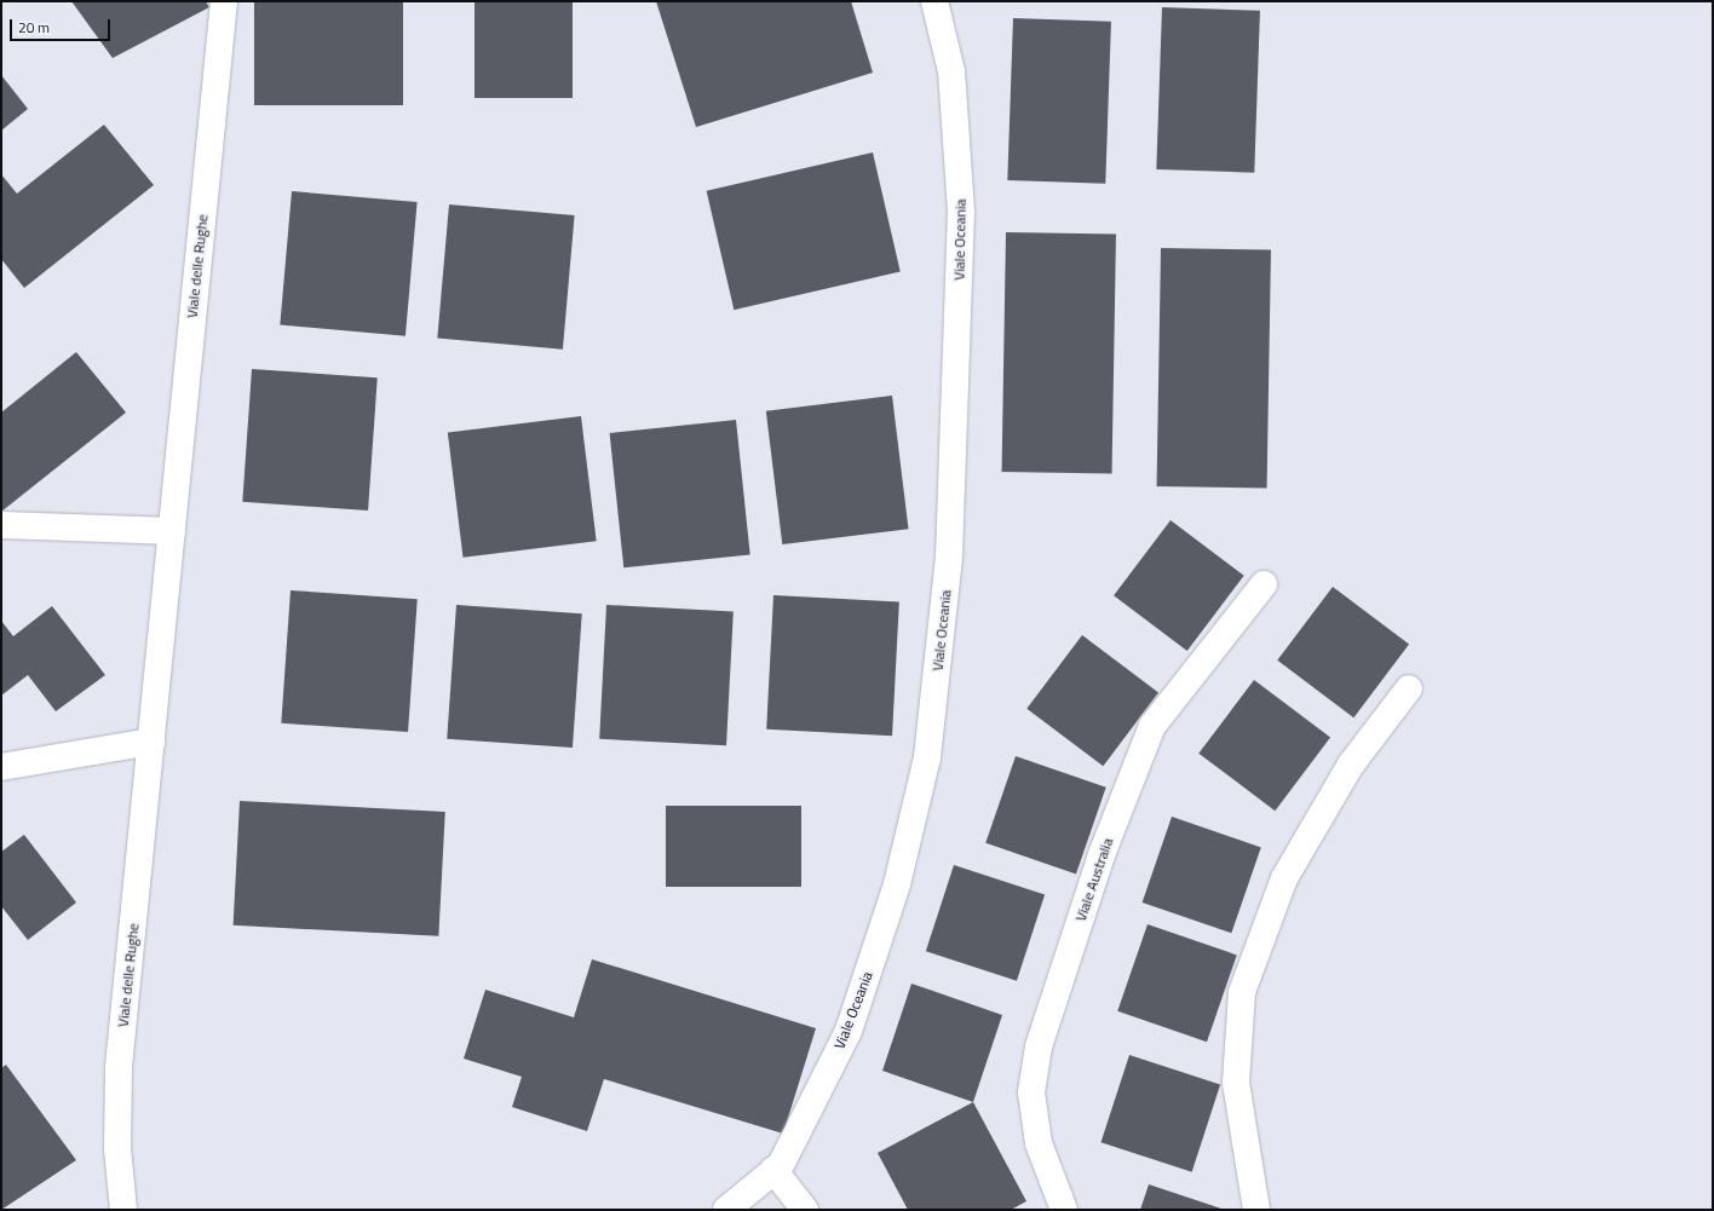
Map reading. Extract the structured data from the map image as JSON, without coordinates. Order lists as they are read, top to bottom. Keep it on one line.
{"streets":{"street":["Viale Oceania","Viale delle Rughe","Viale Australia"]},"scale_bar":"20 m"}
